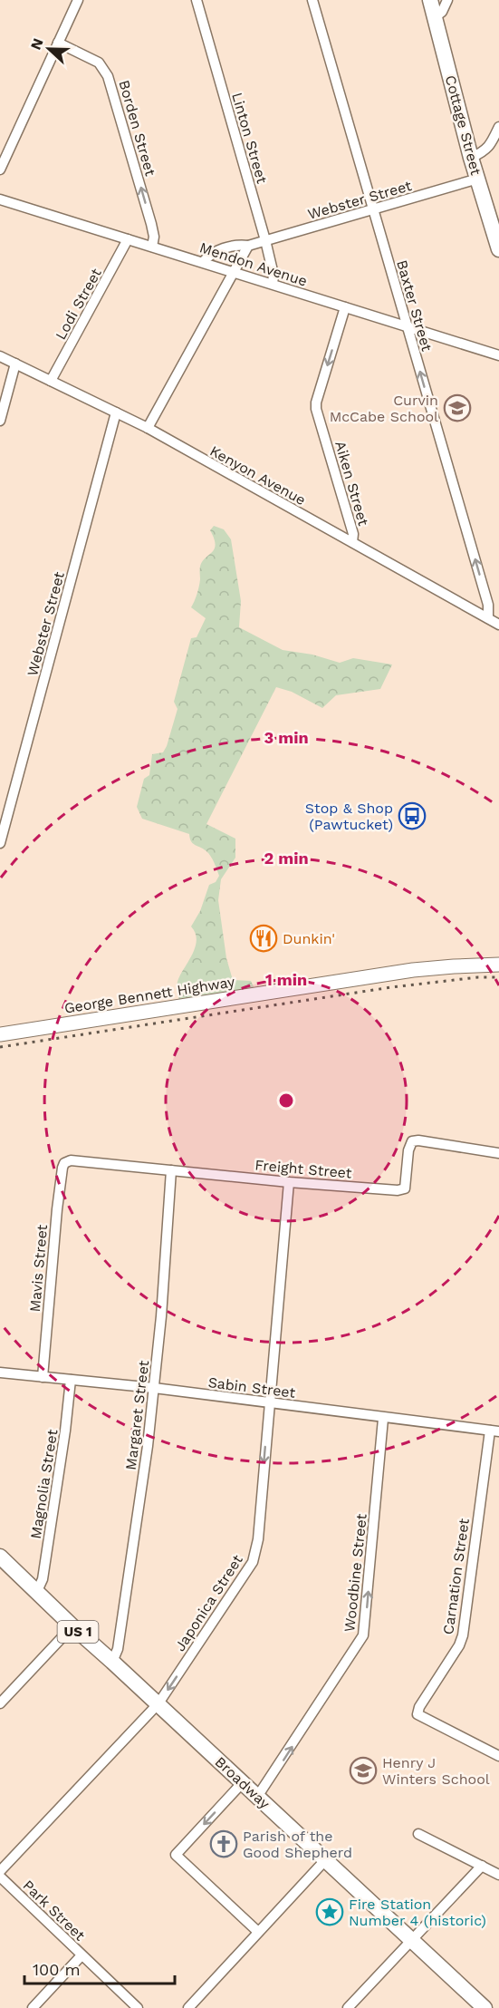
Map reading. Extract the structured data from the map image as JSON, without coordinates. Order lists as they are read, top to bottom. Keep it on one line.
{"streets":{"main road":["Cottage Street","George Bennett Highway","US 1","Broadway"],"street":["Borden Street","Linton Street","Webster Street","Mendon Avenue","Lodi Street","Baxter Street","Kenyon Avenue","Aiken Street","Freight Street","Mavis Street","Sabin Street","Margaret Street","Magnolia Street","Woodbine Street","Carnation Street","Japonica Street","Park Street"]},"crossings":[["Cottage Street","Webster Street"],["Borden Street","Mendon Avenue"],["Linton Street","Webster Street"],["Linton Street","Mendon Avenue"],["Webster Street","Mendon Avenue"],["Webster Street","Baxter Street"],["Webster Street","Kenyon Avenue"],["Mendon Avenue","Lodi Street"],["Mendon Avenue","Baxter Street"],["Mendon Avenue","Aiken Street"],["Lodi Street","Kenyon Avenue"],["Baxter Street","Kenyon Avenue"],["Kenyon Avenue","Aiken Street"],["Freight Street","Mavis Street"],["Freight Street","Margaret Street"],["Freight Street","Japonica Street"],["Mavis Street","Sabin Street"],["Sabin Street","Margaret Street"],["Sabin Street","Magnolia Street"],["Sabin Street","Woodbine Street"],["Sabin Street","Carnation Street"],["Sabin Street","Japonica Street"],["Margaret Street","Broadway"],["Magnolia Street","Broadway"],["Woodbine Street","Broadway"],["Japonica Street","Broadway"]],"one_way":["Borden Street","Baxter Street","Aiken Street","Woodbine Street","Japonica Street"],"places":{"school or university":["Curvin McCabe School","Henry J Winters School"],"bus stop":["Stop & Shop (Pawtucket)"],"restaurant":["Dunkin'"],"church":["Parish of the Good Shepherd"],"place":["Fire Station Number 4 (historic)"]},"scale_bar":"100 m","north":"left","rings":["3 min","2 min","1 min"]}
